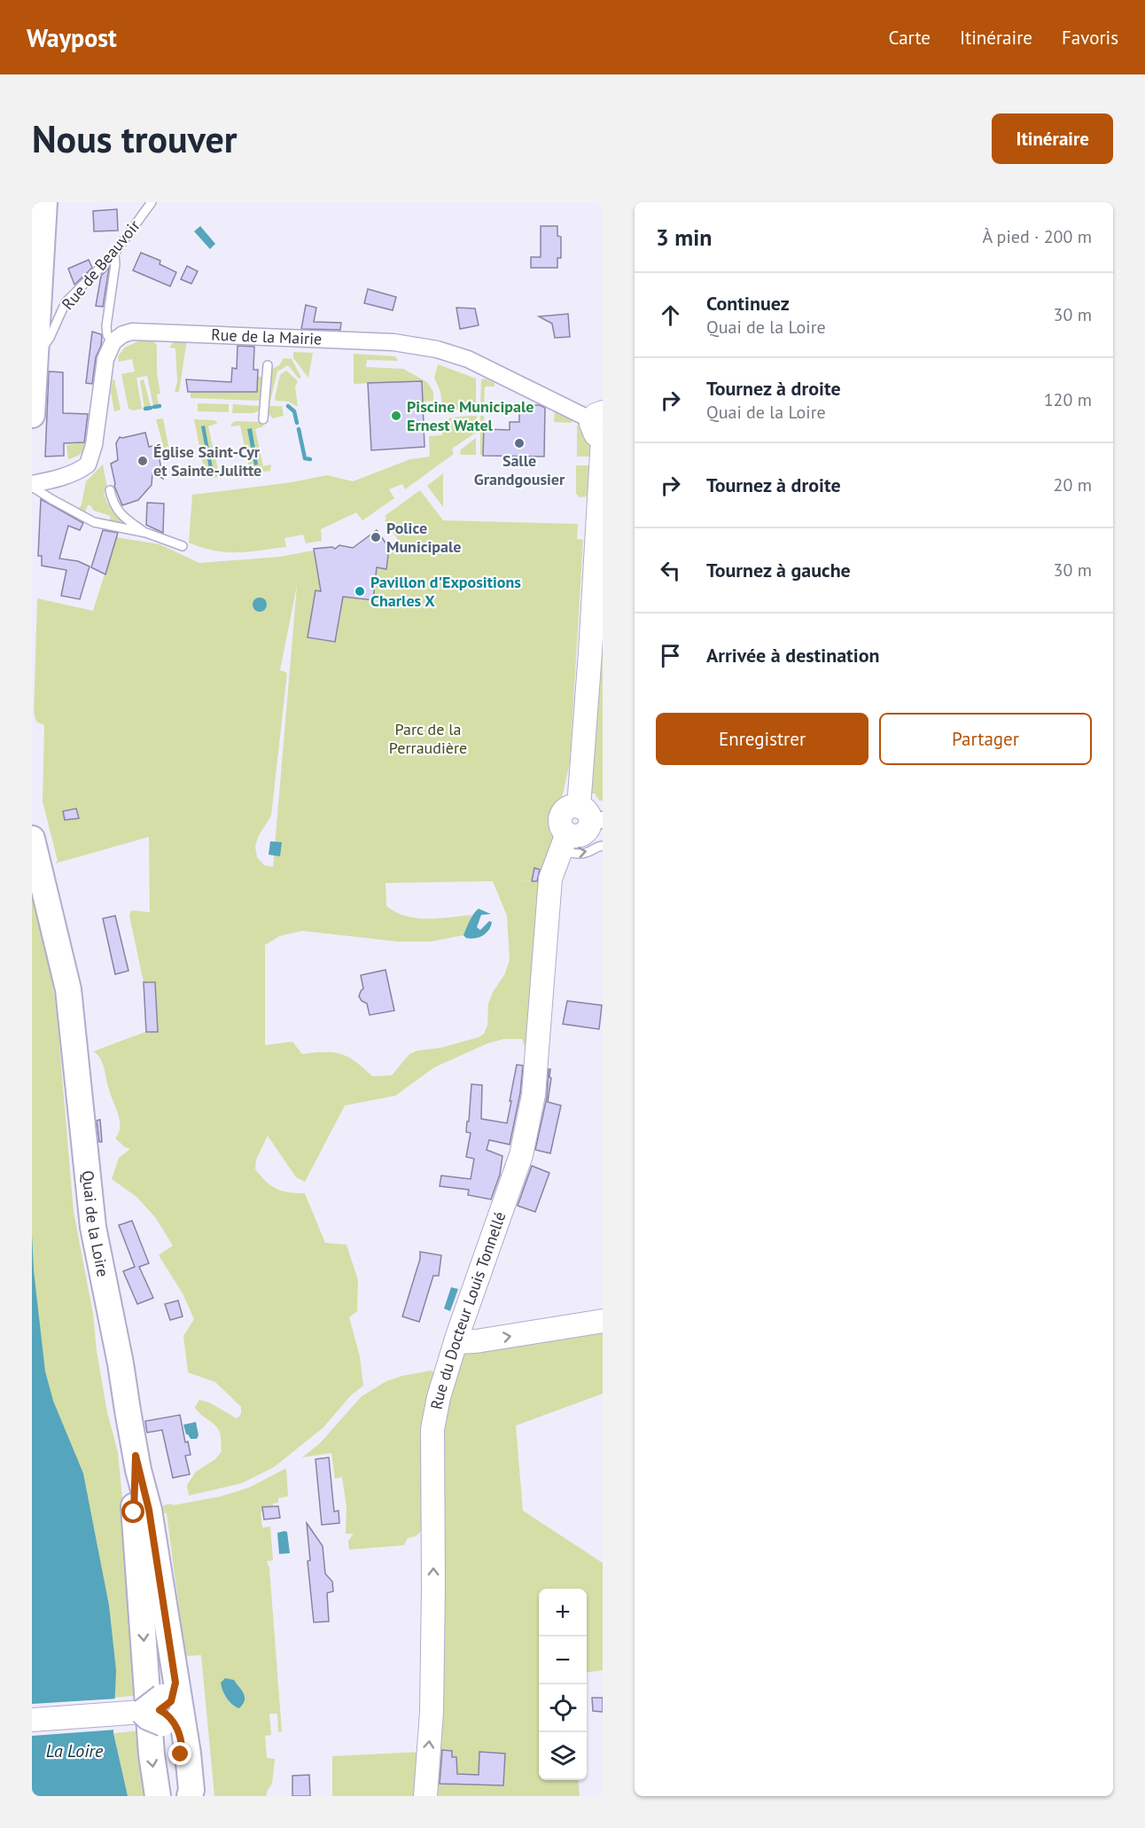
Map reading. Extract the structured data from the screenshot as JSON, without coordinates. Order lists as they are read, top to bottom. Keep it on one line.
{"streets":{"main road":["Quai de la Loire"],"street":["Rue de la Mairie","Rue du Docteur Louis Tonnellé"],"lane":["Rue de Beauvoir"]},"one_way":["Rue du Docteur Louis Tonnellé"],"water":["La Loire"],"parks":["Parc de la Perraudière"],"places":["Piscine Municipale Ernest Watel","Salle Grandgousier","Église Saint-Cyr et Sainte-Julitte","Police Municipale","Pavillon d'Expositions Charles X"],"page":{"header":"Waypost","nav":["Carte","Itinéraire","Favoris"],"buttons":["Itinéraire",["Enregistrer","Partager"]],"title":"Nous trouver","heading":["3 min","À pied · 200 m"],"list":[["Continuez","Quai de la Loire","30 m"],["Tournez à droite","Quai de la Loire","120 m"],["Tournez à droite","20 m"],["Tournez à gauche","30 m"],"Arrivée à destination"],"map_buttons":["+","−"]}}
